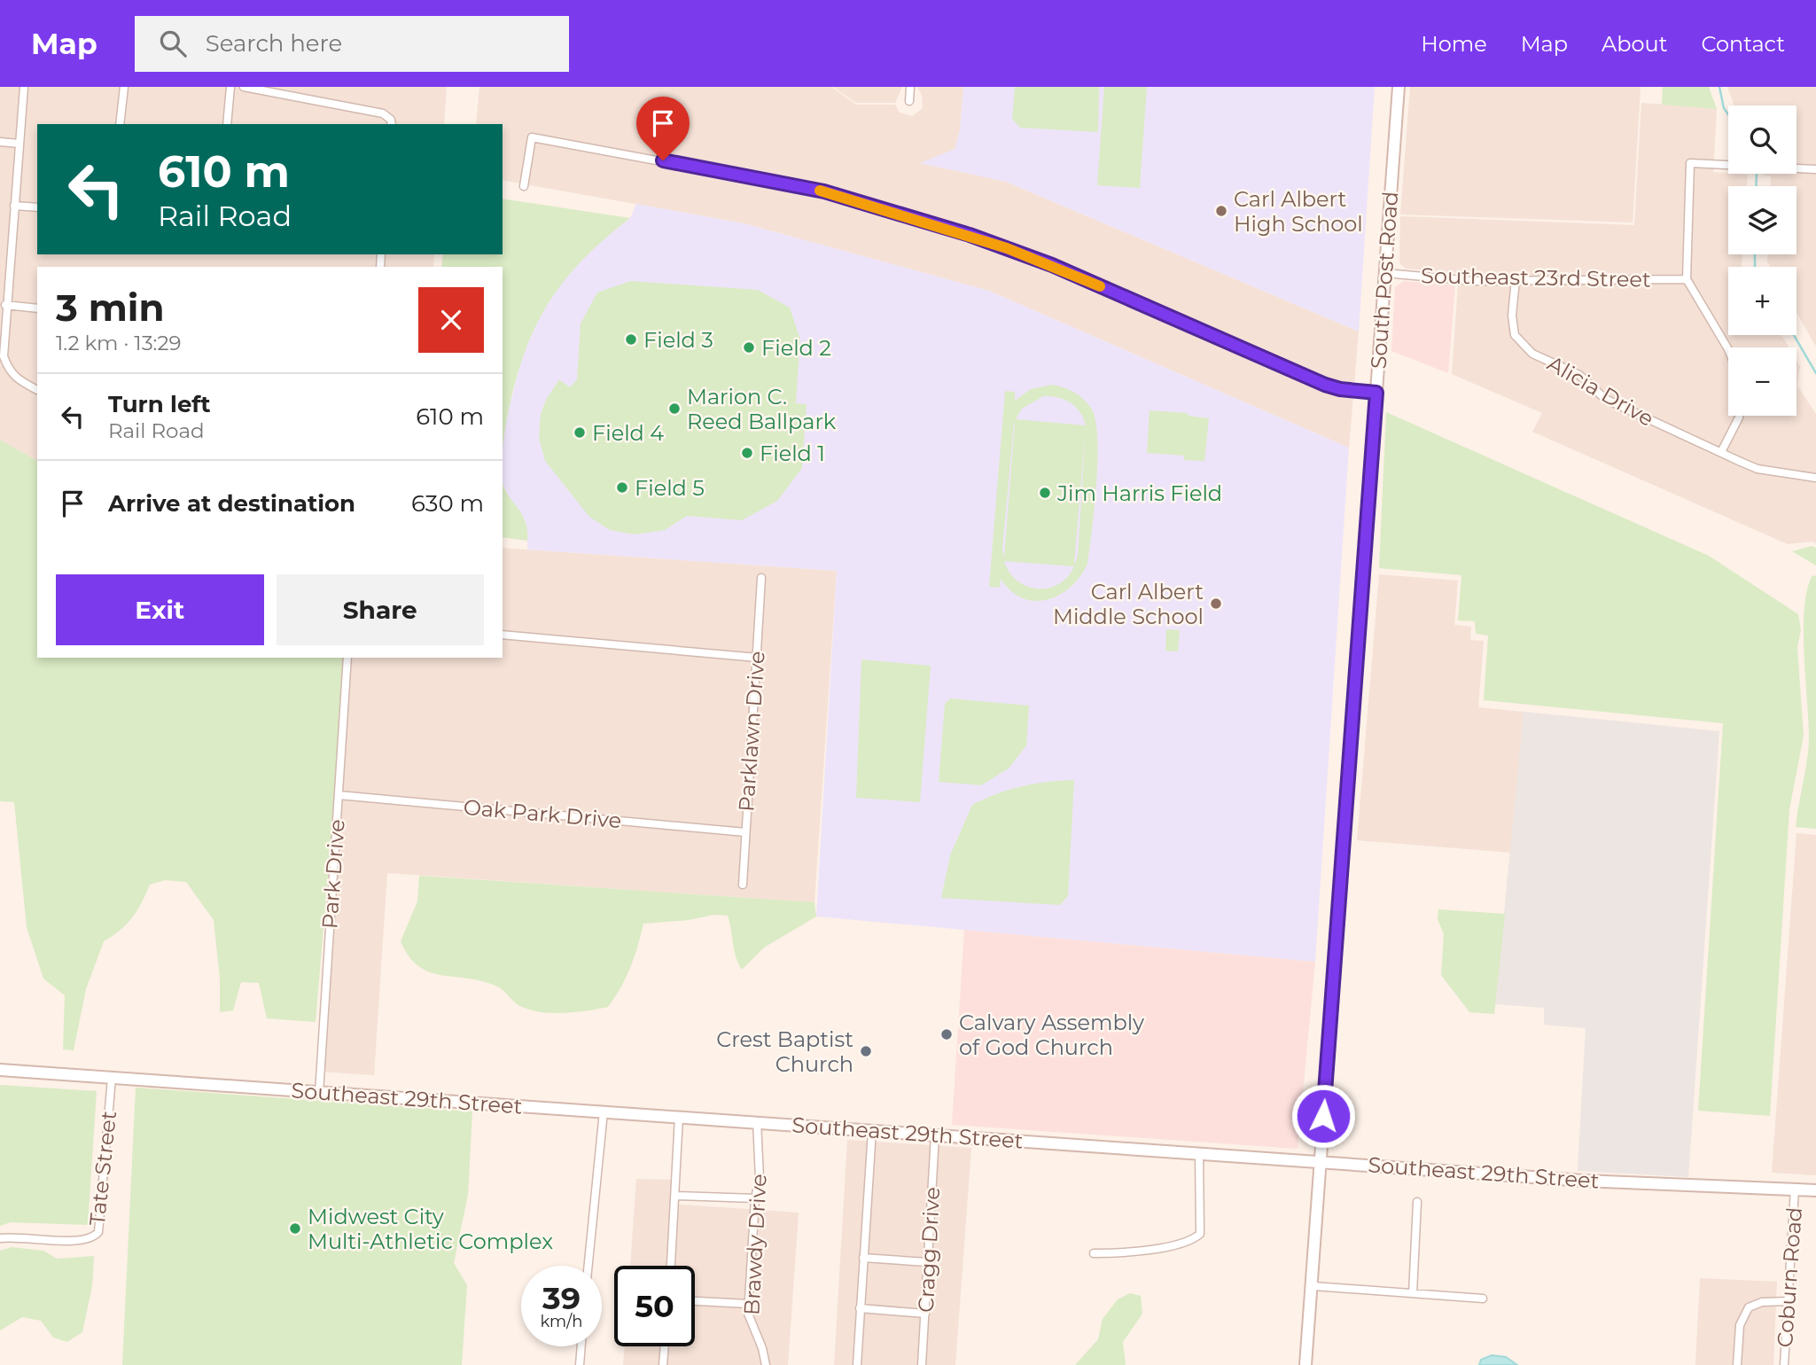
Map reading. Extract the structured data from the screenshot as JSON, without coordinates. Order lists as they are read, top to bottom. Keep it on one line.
{"streets":{"main road":["South Post Road","Southeast 29th Street"],"street":["Southeast 23rd Street","Alicia Drive","Parklawn Drive","Oak Park Drive","Park Drive","Tate Street","Brawdy Drive","Cragg Drive","Coburn Road"]},"crossings":[["Southeast 23rd Street","South Post Road"],["Southeast 23rd Street","Alicia Drive"],["South Post Road","Southeast 29th Street"],["Parklawn Drive","Oak Park Drive"],["Oak Park Drive","Park Drive"],["Park Drive","Southeast 29th Street"],["Southeast 29th Street","Tate Street"],["Southeast 29th Street","Brawdy Drive"],["Southeast 29th Street","Cragg Drive"],["Southeast 29th Street","Coburn Road"]],"places":["Carl Albert High School","Field 3","Field 2","Marion C. Reed Ballpark","Field 4","Field 1","Field 5","Jim Harris Field","Carl Albert Middle School","Calvary Assembly of God Church","Crest Baptist Church","Midwest City Multi-Athletic Complex"],"page":{"header":"Map","search":"Search here","nav":["Home","Map","About","Contact"],"map_buttons":["+","−"],"turn":["610 m","Rail Road"],"heading":["3 min","1.2 km · 13:29"],"list":[{"name":"Turn left","note":"Rail Road","value":"610 m"},{"name":"Arrive at destination","value":"630 m"}],"buttons":["Exit","Share"],"speed":"39 km/h","limit":"50"}}
